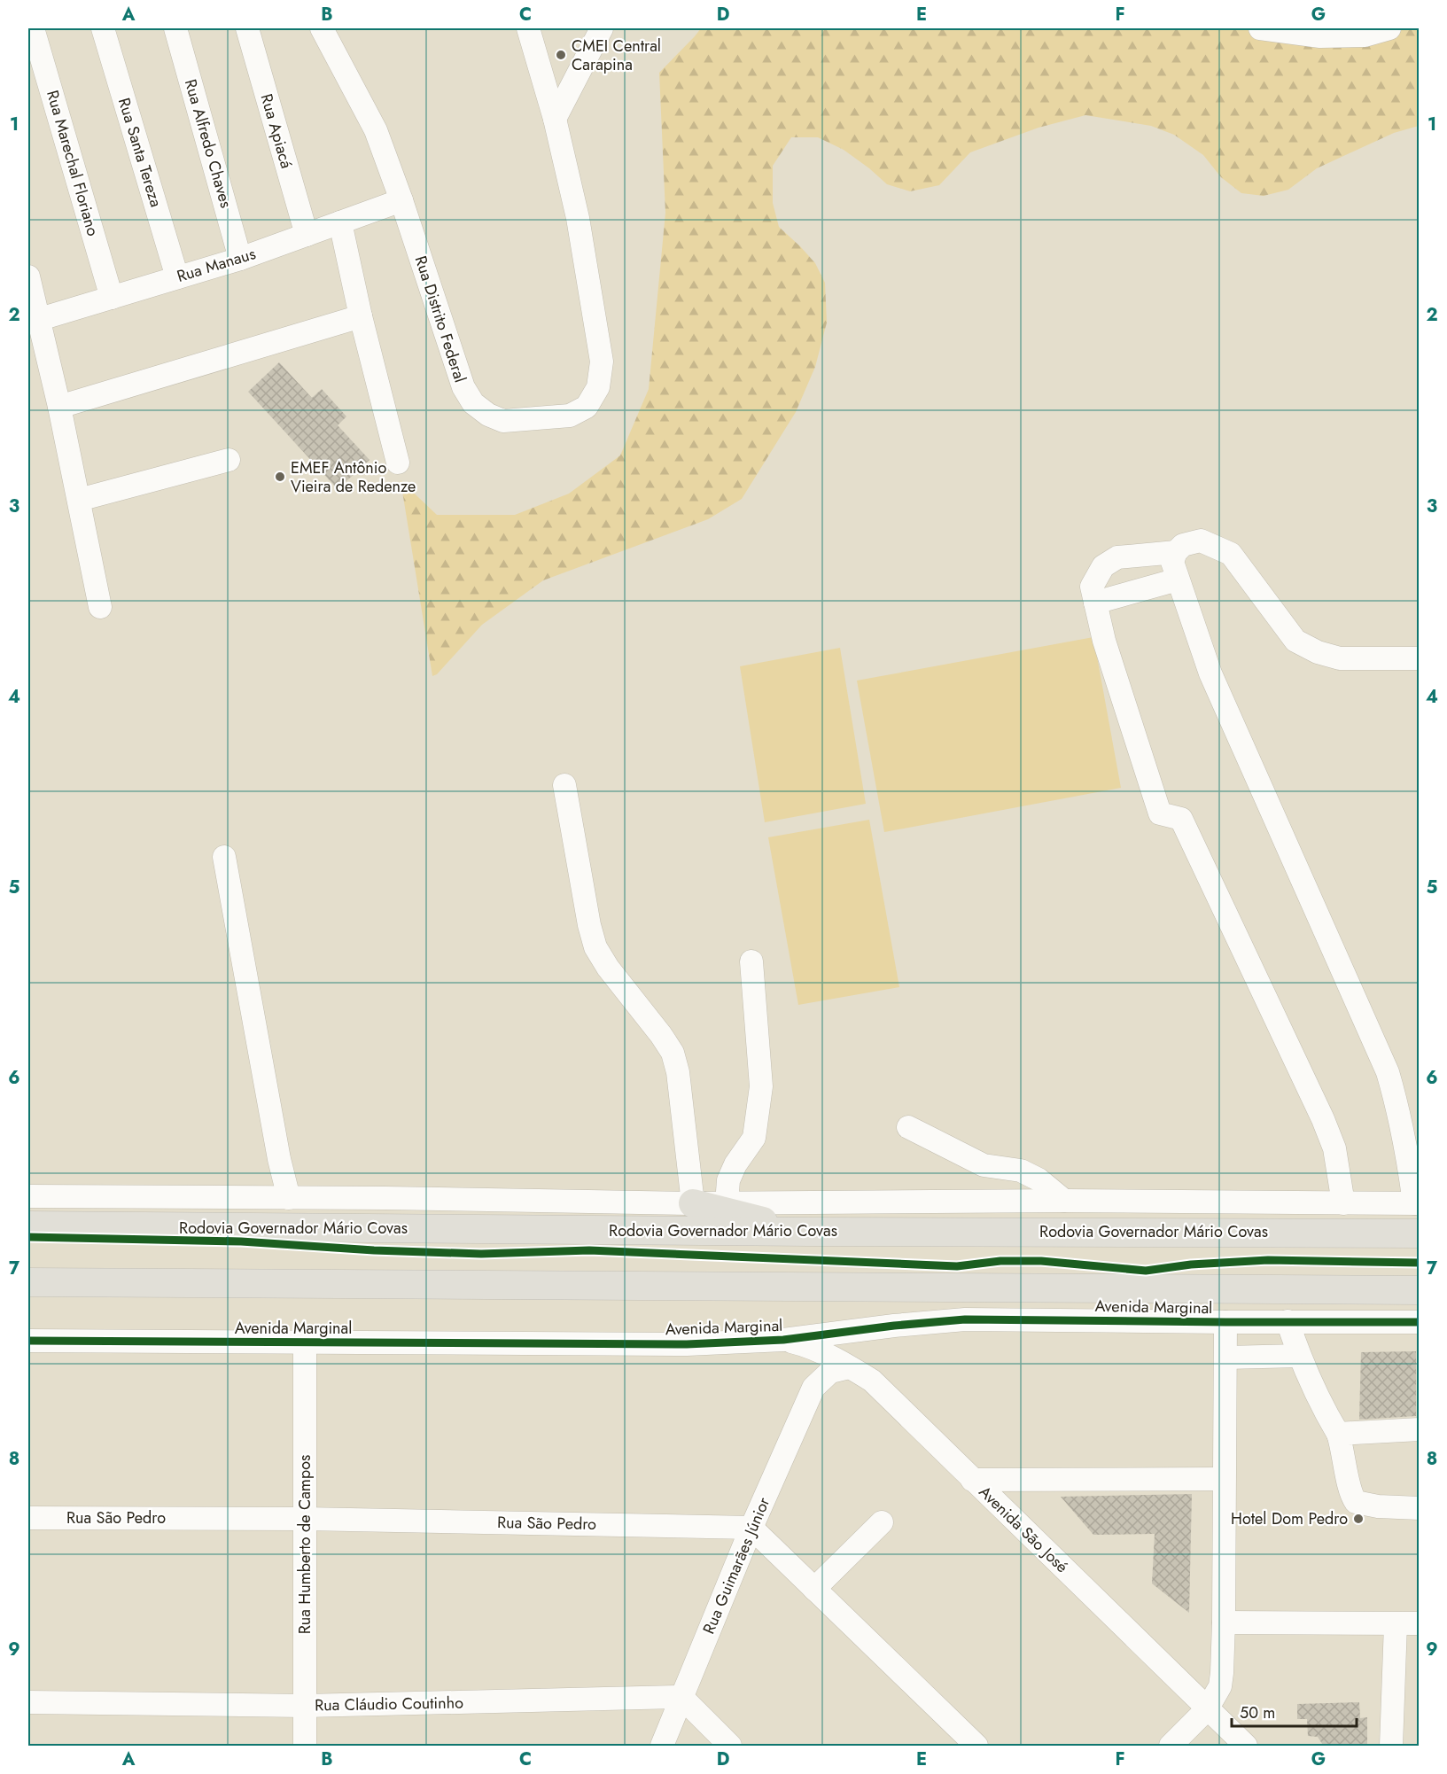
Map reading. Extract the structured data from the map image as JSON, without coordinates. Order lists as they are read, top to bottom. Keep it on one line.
{"streets":{"main road":["Rodovia Governador Mário Covas"],"street":["Rua Apiacá","Rua Alfredo Chaves","Rua Santa Tereza","Rua Marechal Floriano","Rua Manaus","Rua Distrito Federal","Avenida Marginal","Rua São Pedro","Avenida São José","Rua Humberto de Campos","Rua Guimarães Júnior","Rua Cláudio Coutinho"]},"crossings":[["Rua Apiacá","Rua Manaus"],["Rua Alfredo Chaves","Rua Manaus"],["Rua Santa Tereza","Rua Manaus"],["Rua Marechal Floriano","Rua Manaus"],["Rua Manaus","Rua Distrito Federal"],["Avenida Marginal","Avenida São José"],["Avenida Marginal","Rua Humberto de Campos"],["Rua São Pedro","Rua Humberto de Campos"],["Rua São Pedro","Rua Guimarães Júnior"],["Avenida São José","Rua Guimarães Júnior"],["Rua Humberto de Campos","Rua Cláudio Coutinho"],["Rua Guimarães Júnior","Rua Cláudio Coutinho"]],"places":["CMEI Central Carapina","EMEF Antônio Vieira de Redenze","Hotel Dom Pedro"],"scale_bar":"50 m","grid":{"columns":["A","B","C","D","E","F","G"],"rows":["1","2","3","4","5","6","7","8","9"]}}
